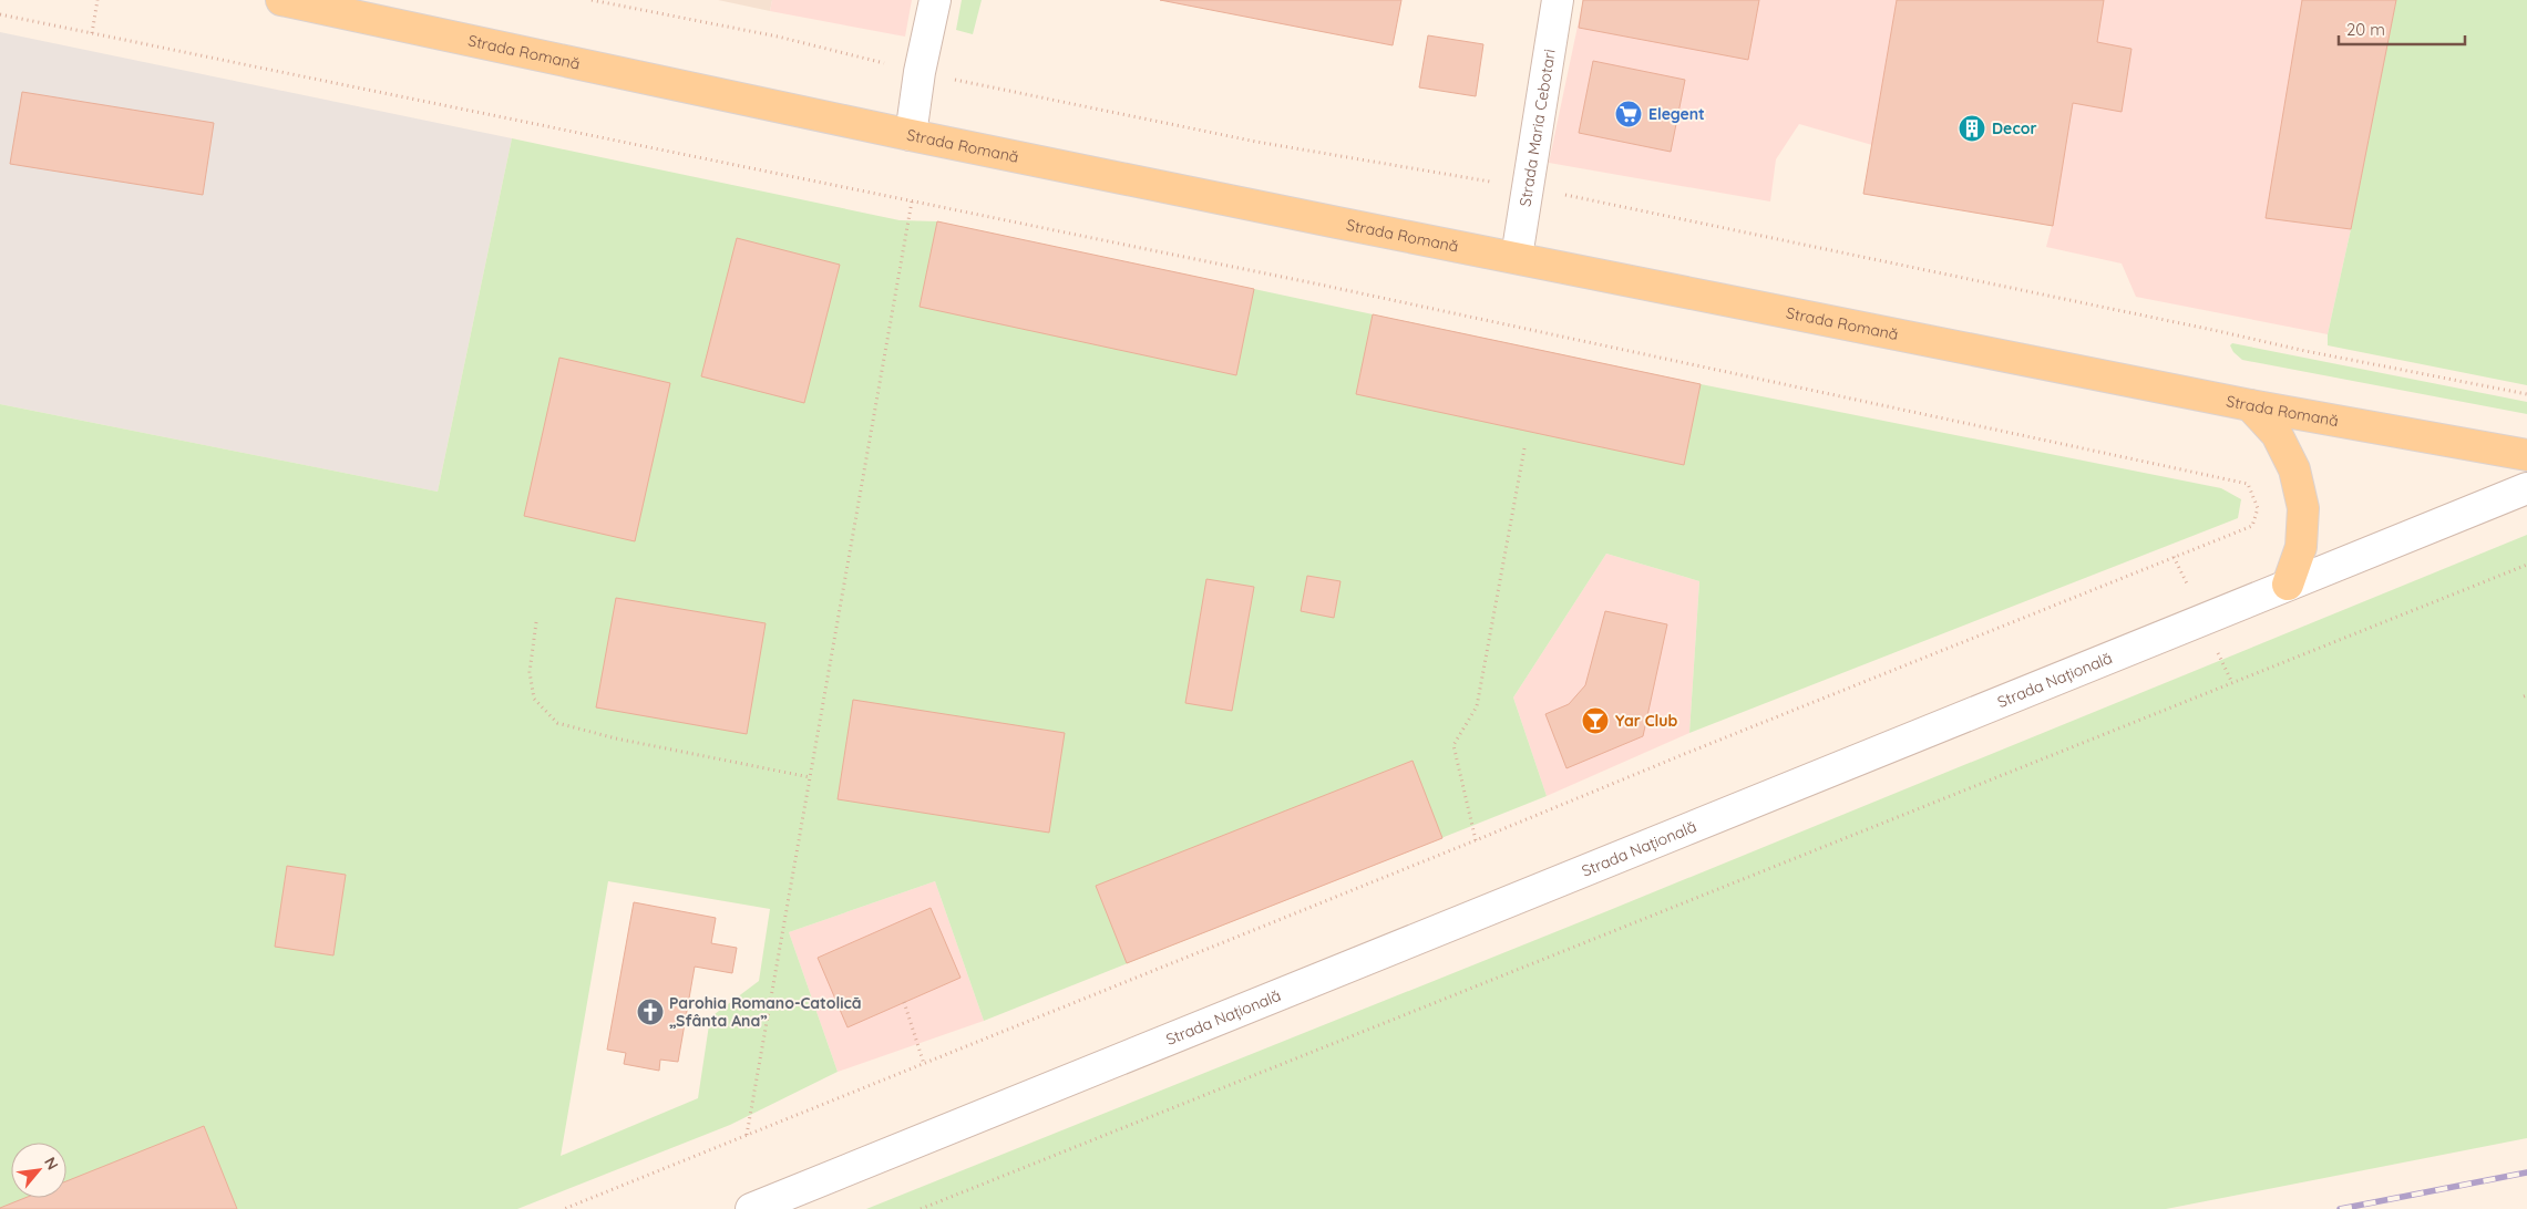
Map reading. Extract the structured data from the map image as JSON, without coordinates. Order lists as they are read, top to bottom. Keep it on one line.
{"streets":{"main road":["Strada Romană"],"street":["Strada Maria Cebotari","Strada Națională"]},"crossings":[["Strada Romană","Strada Maria Cebotari"]],"places":{"supermarket":["Elegent"],"building":["Decor"],"bar":["Yar Club"],"church":["Parohia Romano-Catolică „Sfânta Ana”"]},"scale_bar":"20 m","north":"top right"}
